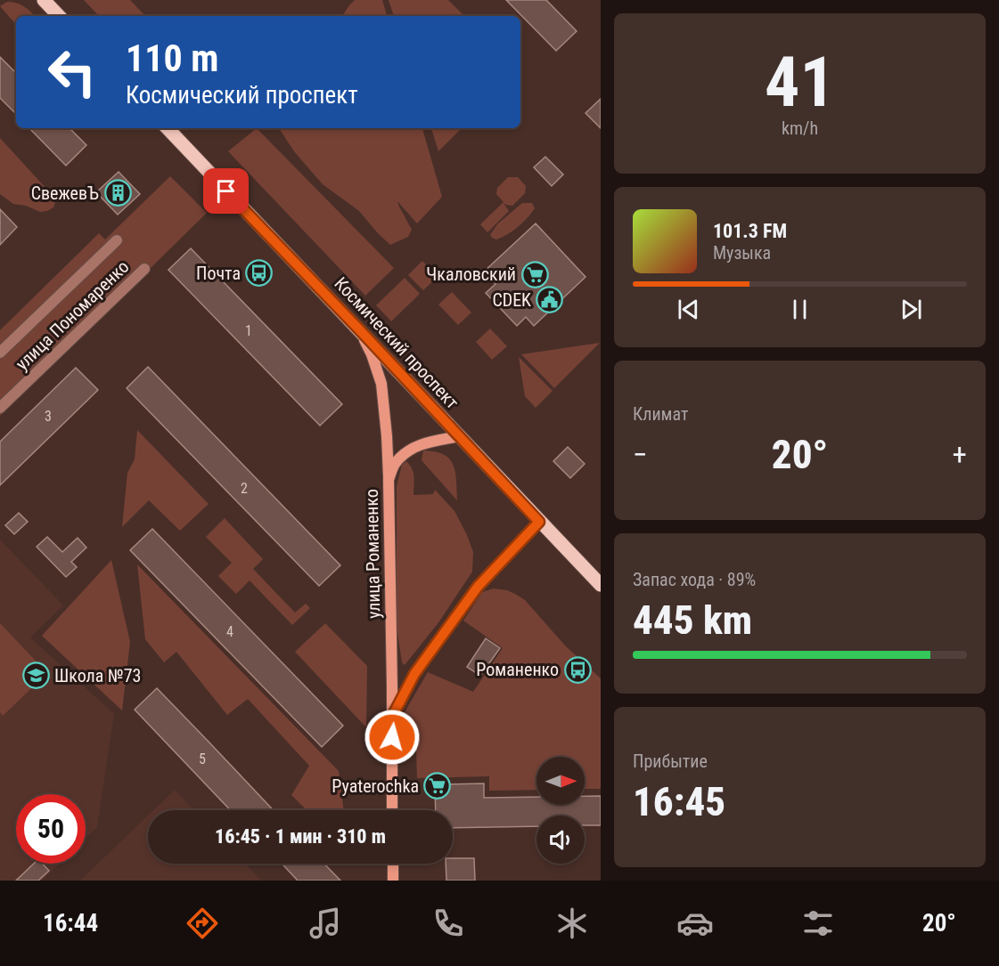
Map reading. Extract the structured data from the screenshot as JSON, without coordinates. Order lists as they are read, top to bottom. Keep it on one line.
{"streets":{"main road":["Космический проспект","улица Романенко"],"street":["улица Пономаренко"]},"crossings":[["Космический проспект","улица Романенко"]],"places":{"building":["СвежевЪ"],"bus stop":["Почта","Романенко"],"supermarket":["Чкаловский","Pyaterochka"],"public building":["CDEK"],"school or university":["Школа №73"]},"house_numbers":["1","3","2","4","5"],"north":"right","page":{"tile":[["41","km/h"],"Климат",["Запас хода · 89%","445 km"],["Прибытие","16:45"]],"turn":["110 m","Космический проспект"],"song":["101.3 FM","Музыка"],"heat":["−","20°","+"],"limit":"50","trip":"16:45 · 1 мин · 310 m","tabs":["16:44","20°"]}}
